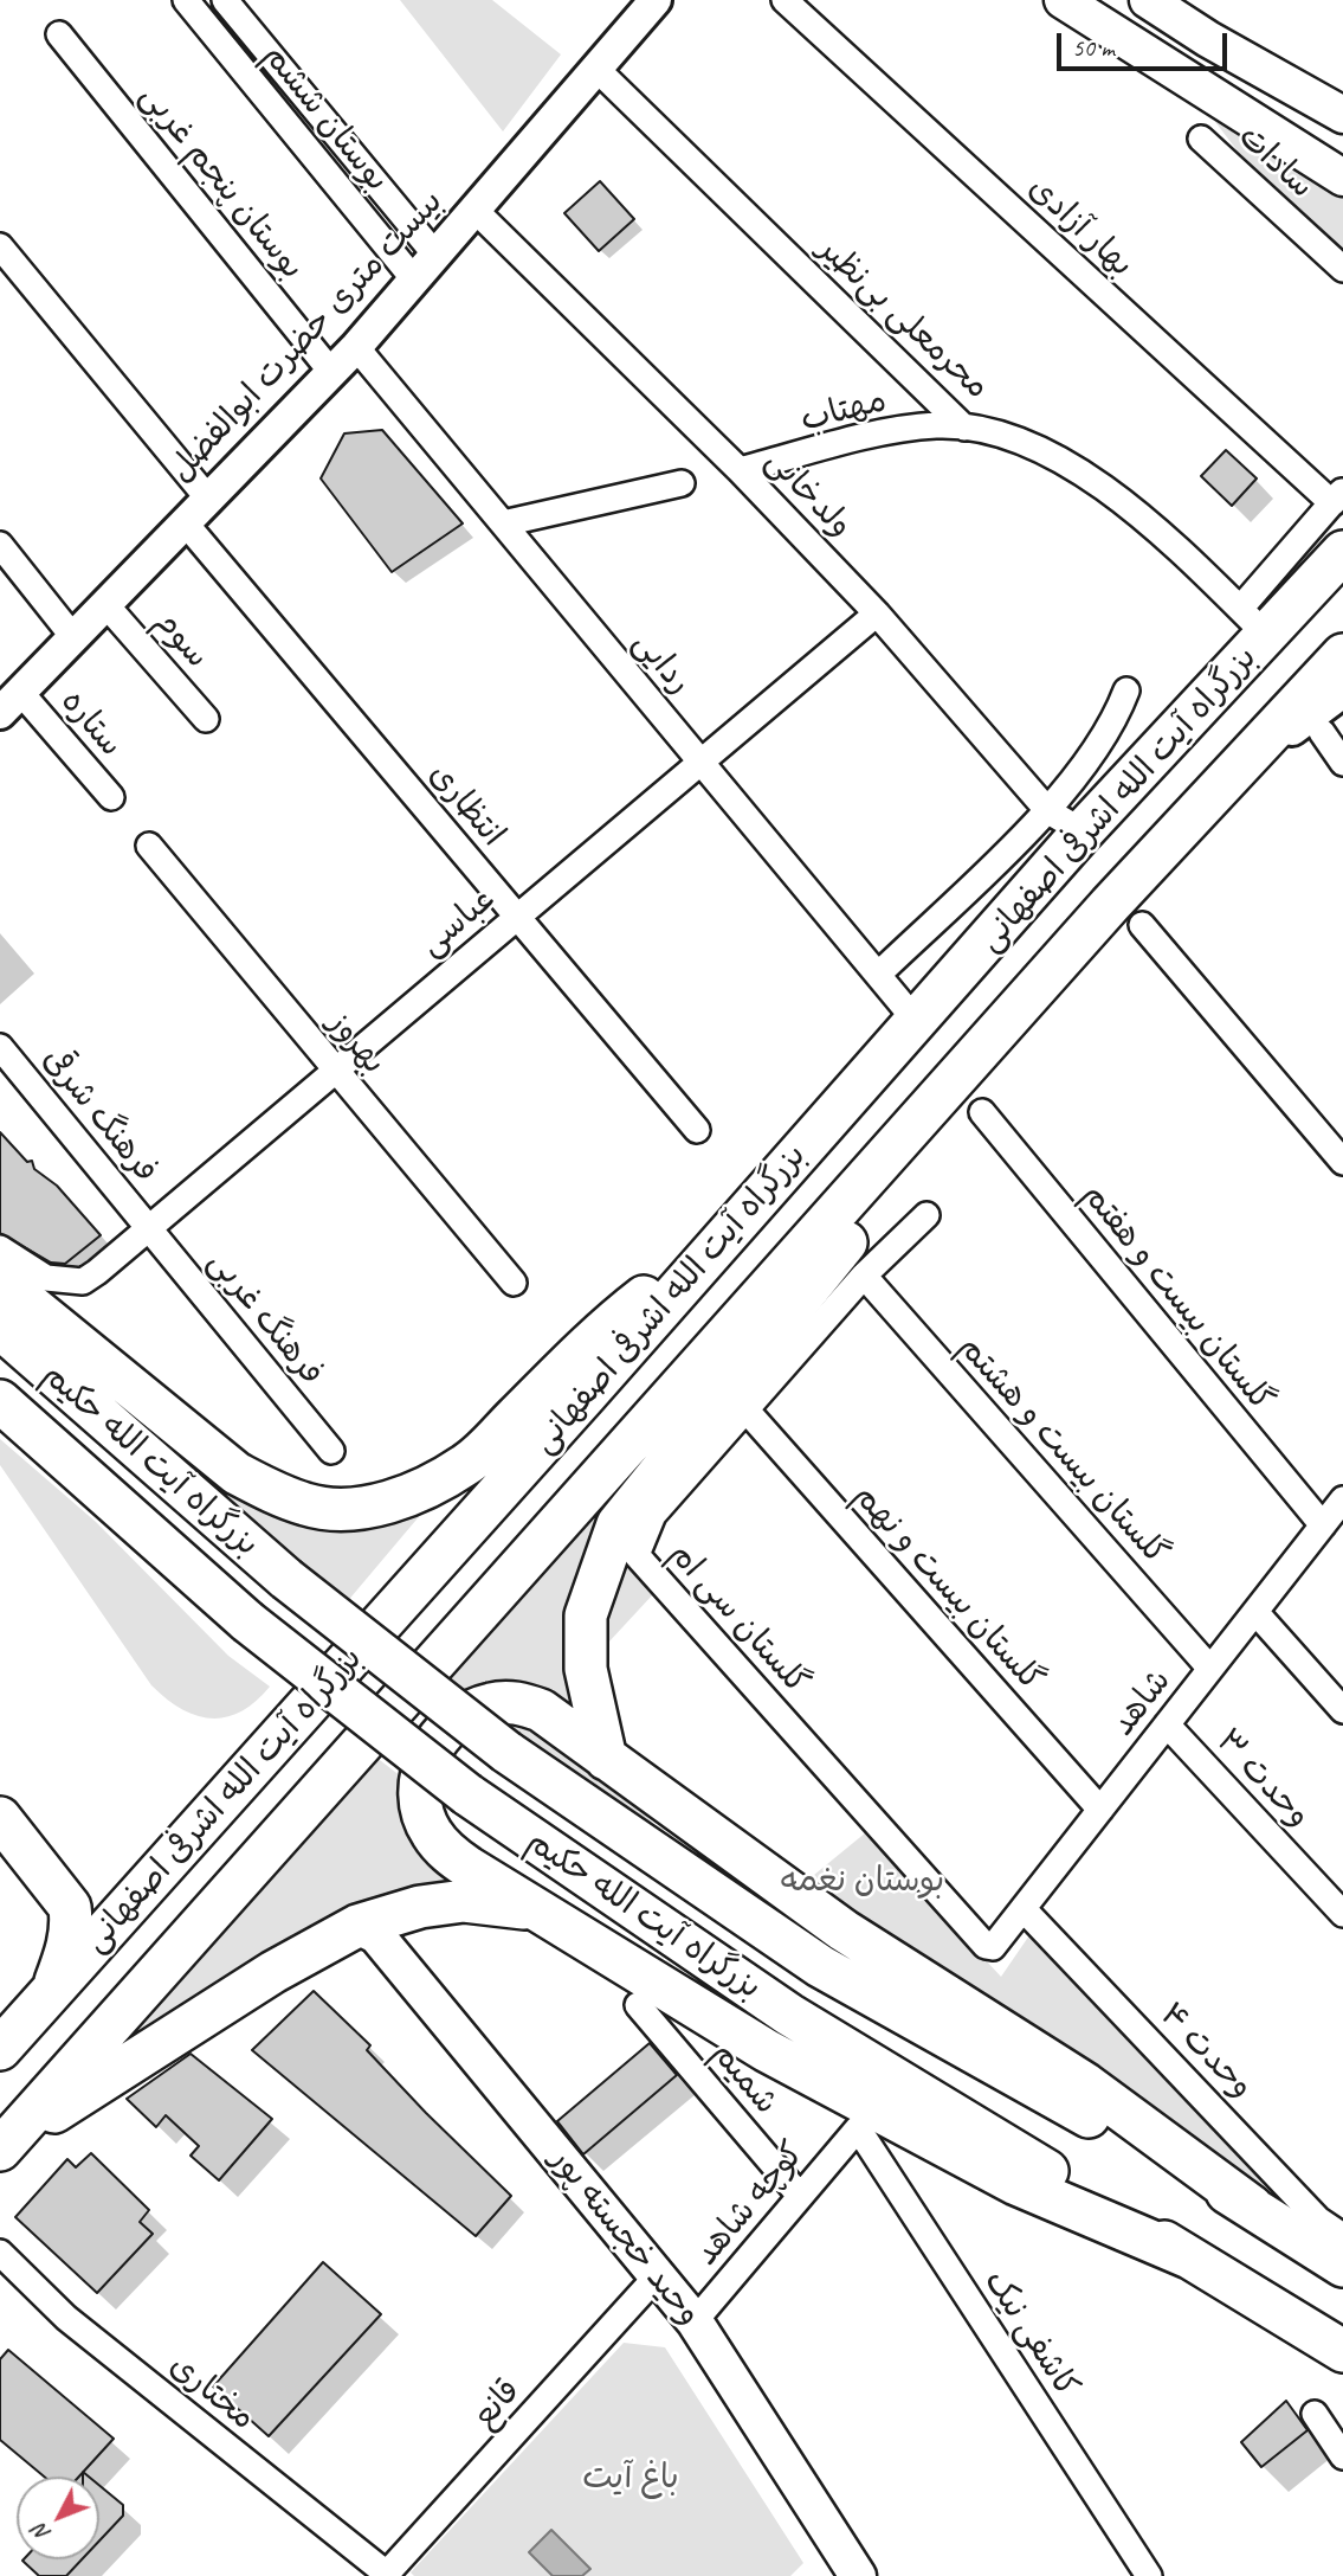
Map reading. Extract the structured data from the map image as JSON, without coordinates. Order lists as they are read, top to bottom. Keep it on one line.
{"streets":{"highway":["بزرگراه آیت الله اشرفی اصفهانی","بزرگراه آیت الله حکیم"],"main road":["وحید خجسته پور"],"street":["بوستان ششم","سادات","بوستان پنجم غربی","بهار آزادی","محرمعلی بی‌نظیر","بیست متری حضرت ابوالفضل","مهتاب","ولدخانی","سوم","ردایی","ستاره","انتظاری","عباسی","بهروز","فرهنگ شرقی","گلستان بیست و هفتم","فرهنگ غربی","گلستان بیست و هشتم","گلستان بیست و نهم","گلستان سی ام","شاهد","وحدت ۳","وحدت ۴","شمیم","کوچه شاهد","کاشفی نیک","مختاری","قانع"]},"crossings":[["بوستان ششم","بیست متری حضرت ابوالفضل"],["بوستان پنجم غربی","بیست متری حضرت ابوالفضل"],["محرمعلی بی‌نظیر","بیست متری حضرت ابوالفضل"],["محرمعلی بی‌نظیر","مهتاب"],["محرمعلی بی‌نظیر","بزرگراه آیت الله اشرفی اصفهانی"],["بیست متری حضرت ابوالفضل","ولدخانی"],["بیست متری حضرت ابوالفضل","سوم"],["بیست متری حضرت ابوالفضل","ردایی"],["بیست متری حضرت ابوالفضل","ستاره"],["بیست متری حضرت ابوالفضل","انتظاری"],["مهتاب","ولدخانی"],["ولدخانی","بزرگراه آیت الله اشرفی اصفهانی"],["ولدخانی","عباسی"],["ردایی","بزرگراه آیت الله اشرفی اصفهانی"],["ردایی","عباسی"],["انتظاری","عباسی"],["عباسی","بهروز"],["عباسی","فرهنگ شرقی"],["عباسی","فرهنگ غربی"],["فرهنگ شرقی","فرهنگ غربی"],["گلستان بیست و هفتم","شاهد"],["گلستان بیست و هشتم","گلستان سی ام"],["گلستان بیست و هشتم","شاهد"],["گلستان بیست و نهم","گلستان سی ام"],["گلستان بیست و نهم","شاهد"],["گلستان سی ام","شاهد"],["شاهد","وحدت ۳"],["شاهد","وحدت ۴"],["شمیم","کوچه شاهد"],["کوچه شاهد","وحید خجسته پور"],["کوچه شاهد","کاشفی نیک"],["وحید خجسته پور","قانع"],["مختاری","قانع"]],"parks":["بوستان نغمه","باغ آیت"],"scale_bar":"50 m","north":"bottom left"}
